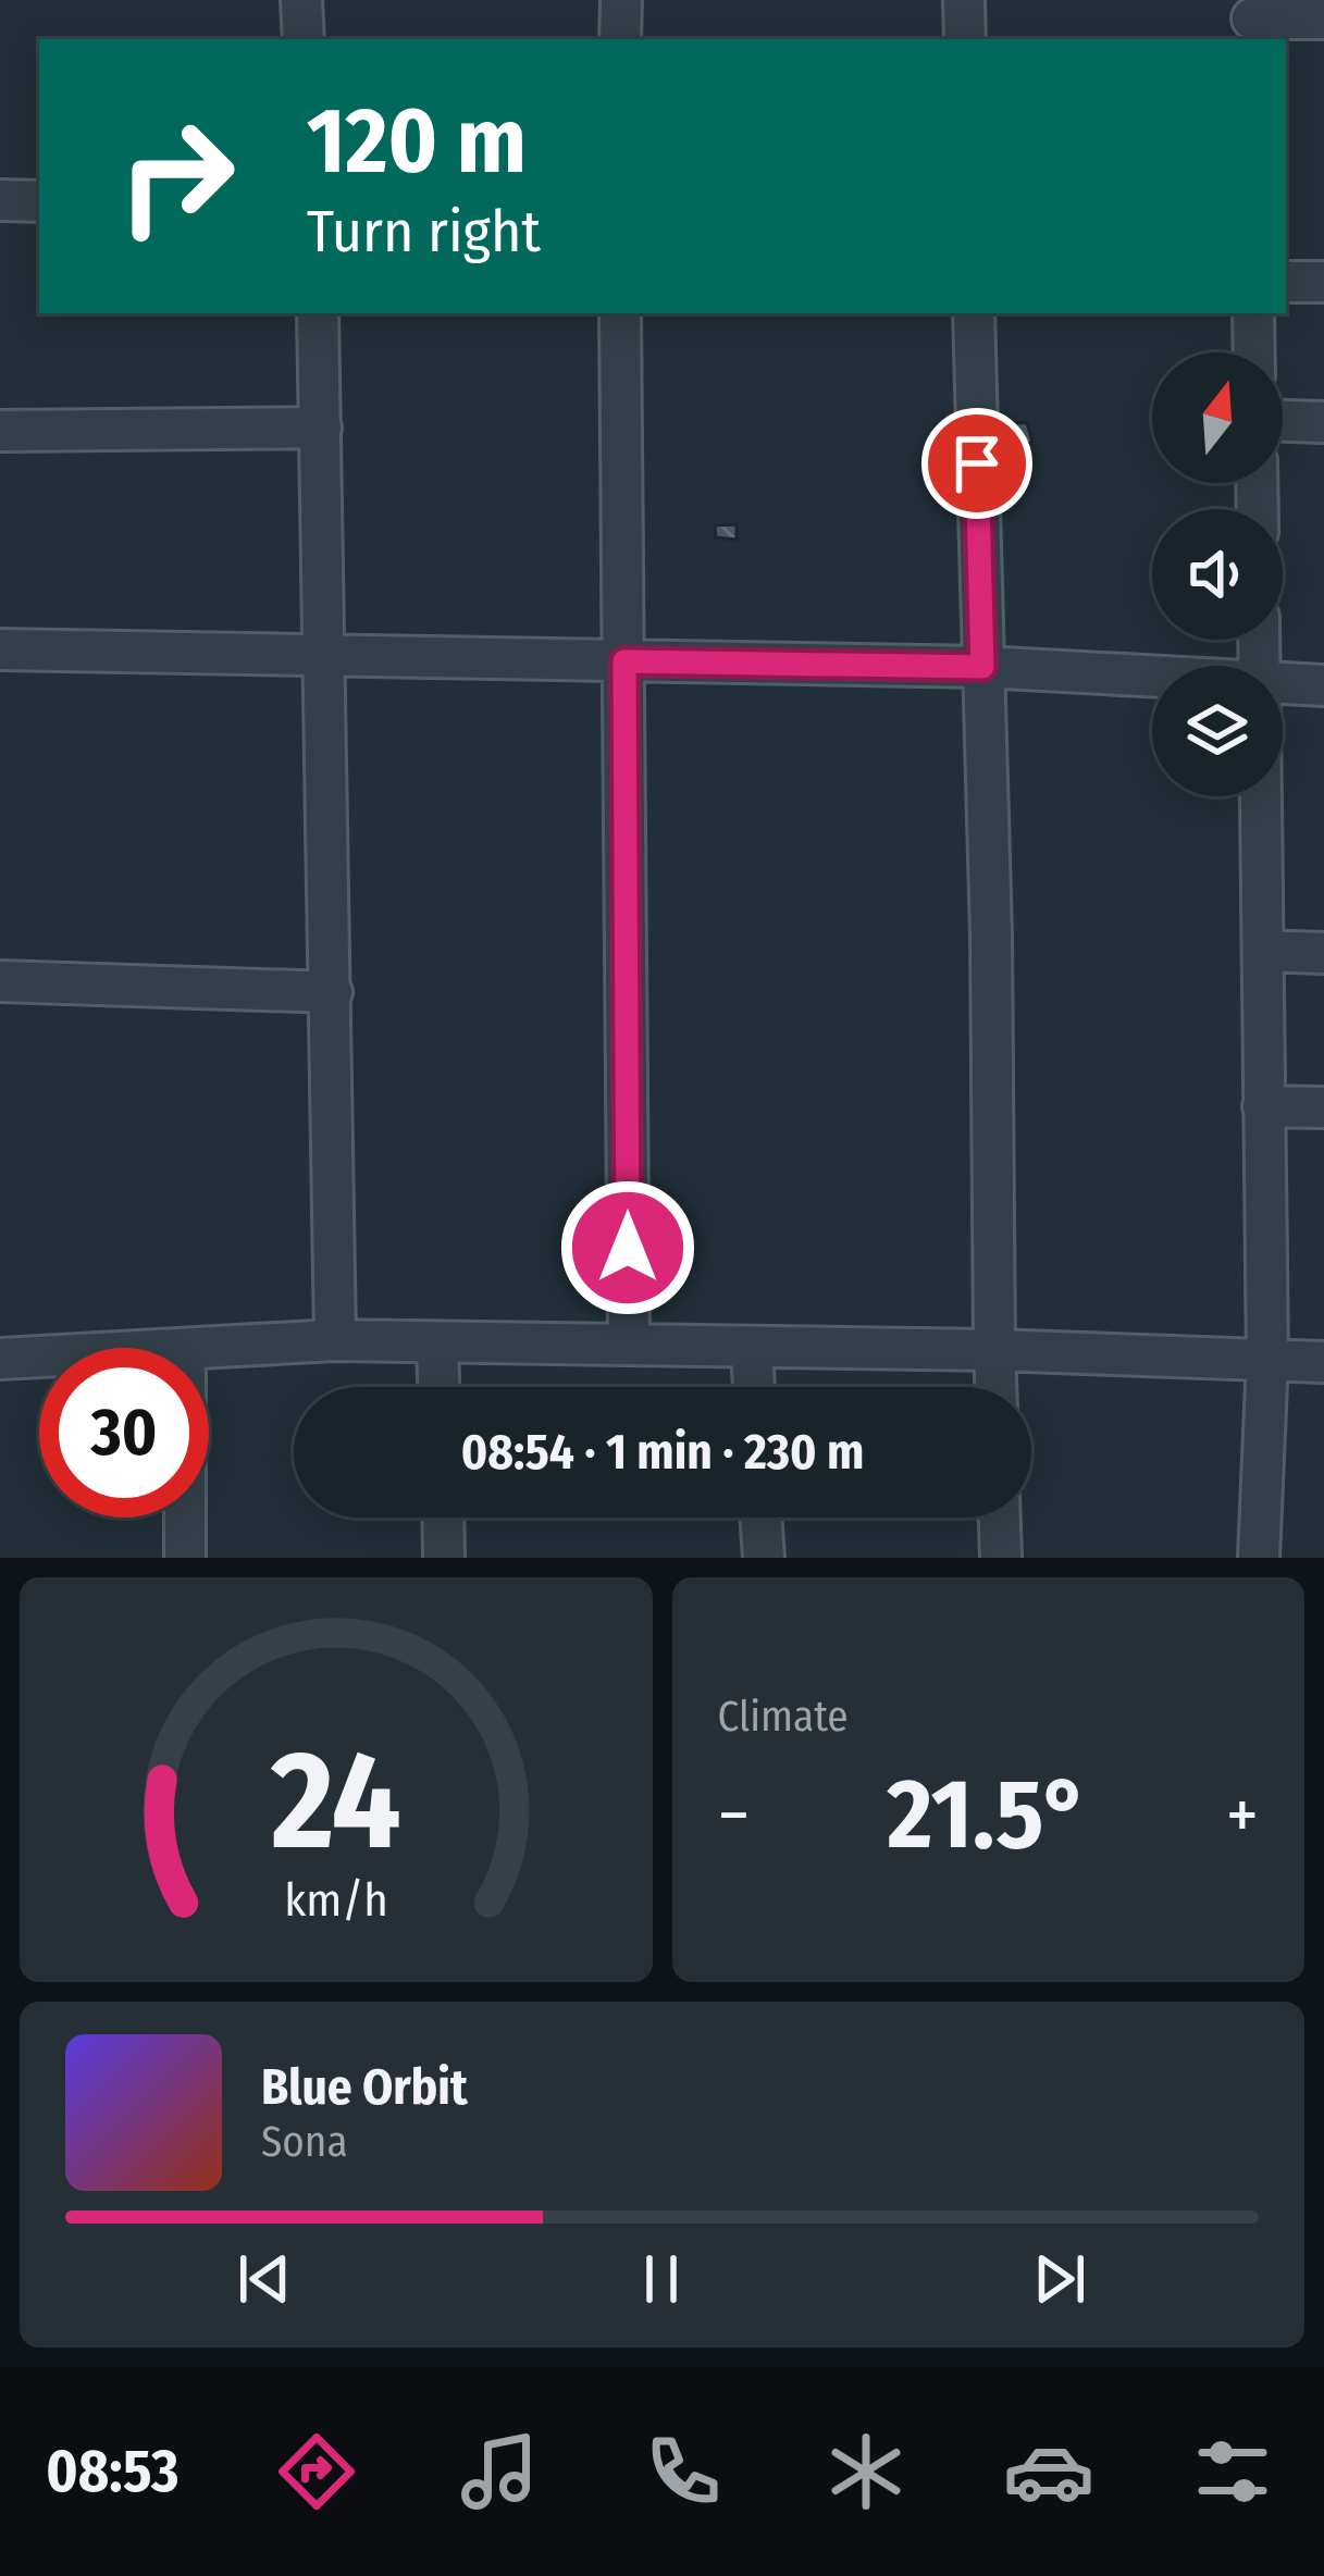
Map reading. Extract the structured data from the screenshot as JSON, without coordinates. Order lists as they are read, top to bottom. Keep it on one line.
{"north":"top","page":{"turn":["120 m","Turn right"],"limit":"30","trip":"08:54 · 1 min · 230 m","tile":"Climate","heat":["−","21.5°","+"],"song":["Blue Orbit","Sona"],"tabs":"08:53","gauge":["24","km/h"]}}
